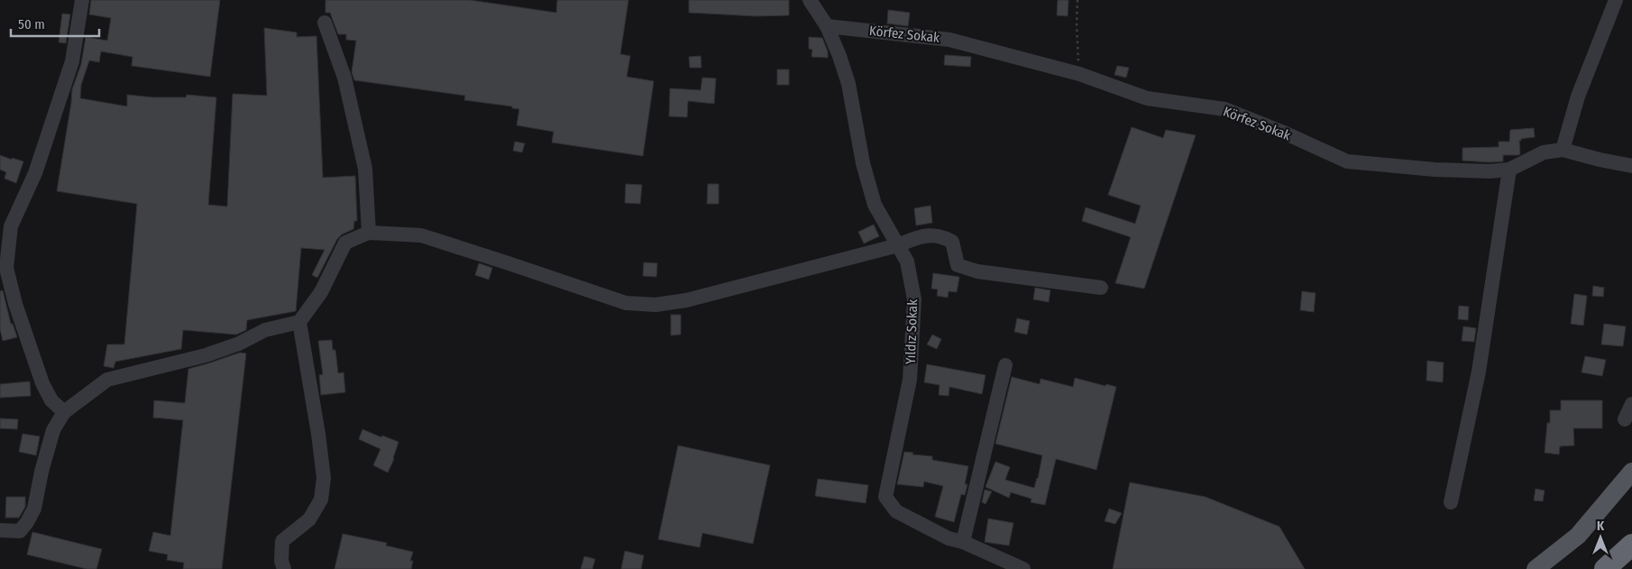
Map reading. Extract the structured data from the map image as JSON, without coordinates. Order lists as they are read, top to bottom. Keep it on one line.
{"streets":{"street":["Körfez Sokak","Yıldız Sokak"]},"crossings":[["Körfez Sokak","Yıldız Sokak"]],"scale_bar":"50 m","north":"top"}
